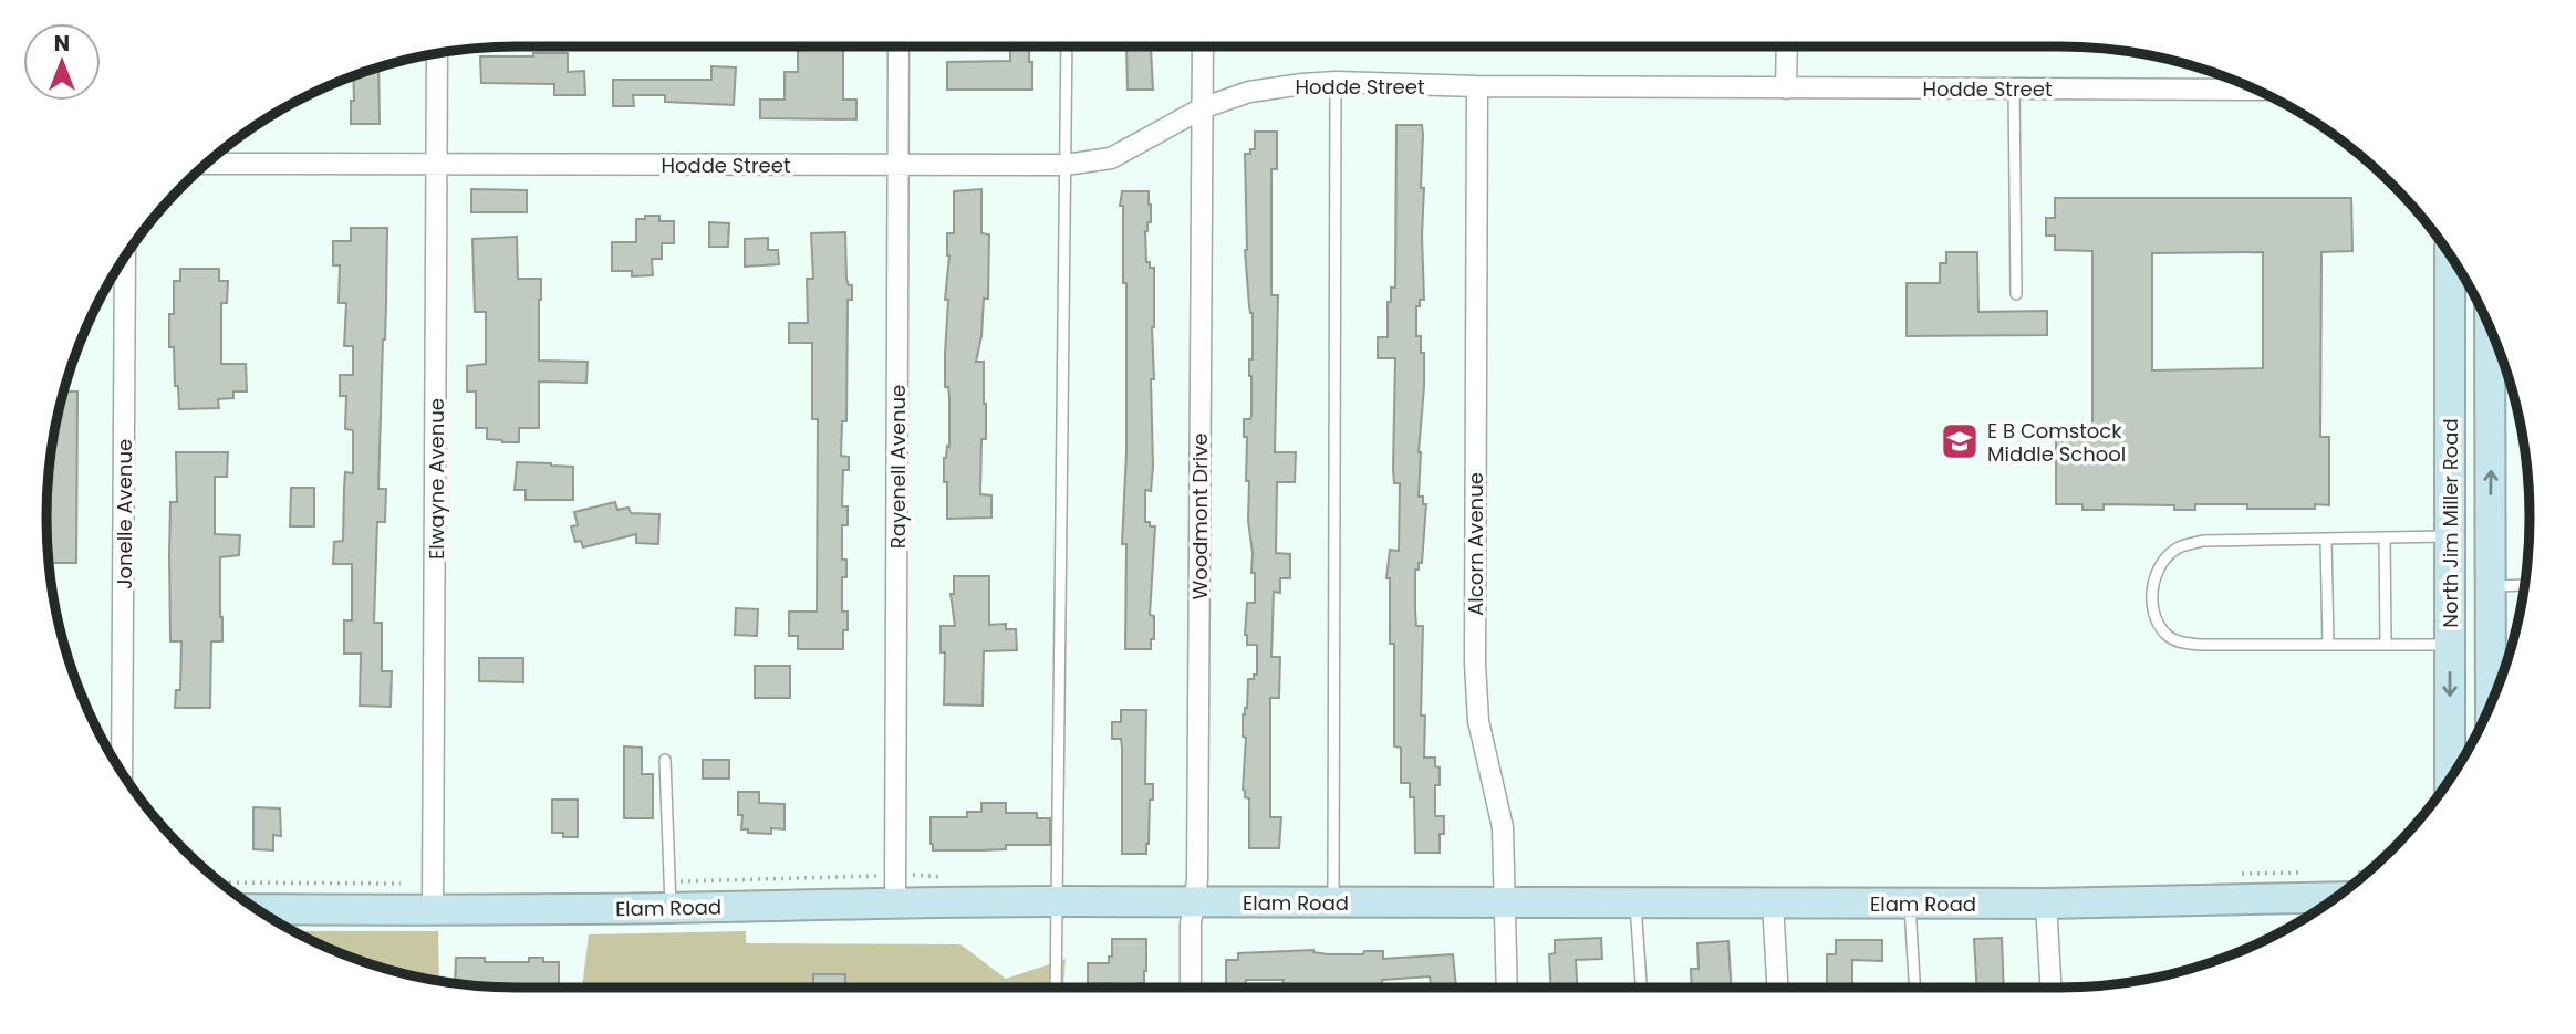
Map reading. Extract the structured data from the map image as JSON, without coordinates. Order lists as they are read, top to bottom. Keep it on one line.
{"streets":{"street":["Hodde Street","Rayenell Avenue","Elwayne Avenue","Jonelle Avenue","Woodmont Drive","North Jim Miller Road","Alcorn Avenue","Elam Road"]},"crossings":[["Hodde Street","Rayenell Avenue"],["Hodde Street","Elwayne Avenue"],["Hodde Street","Woodmont Drive"],["Hodde Street","Alcorn Avenue"],["Rayenell Avenue","Elam Road"],["Elwayne Avenue","Elam Road"],["Woodmont Drive","Elam Road"],["Alcorn Avenue","Elam Road"]],"places":{"school or university":["E B Comstock Middle School"]},"north":"top"}
